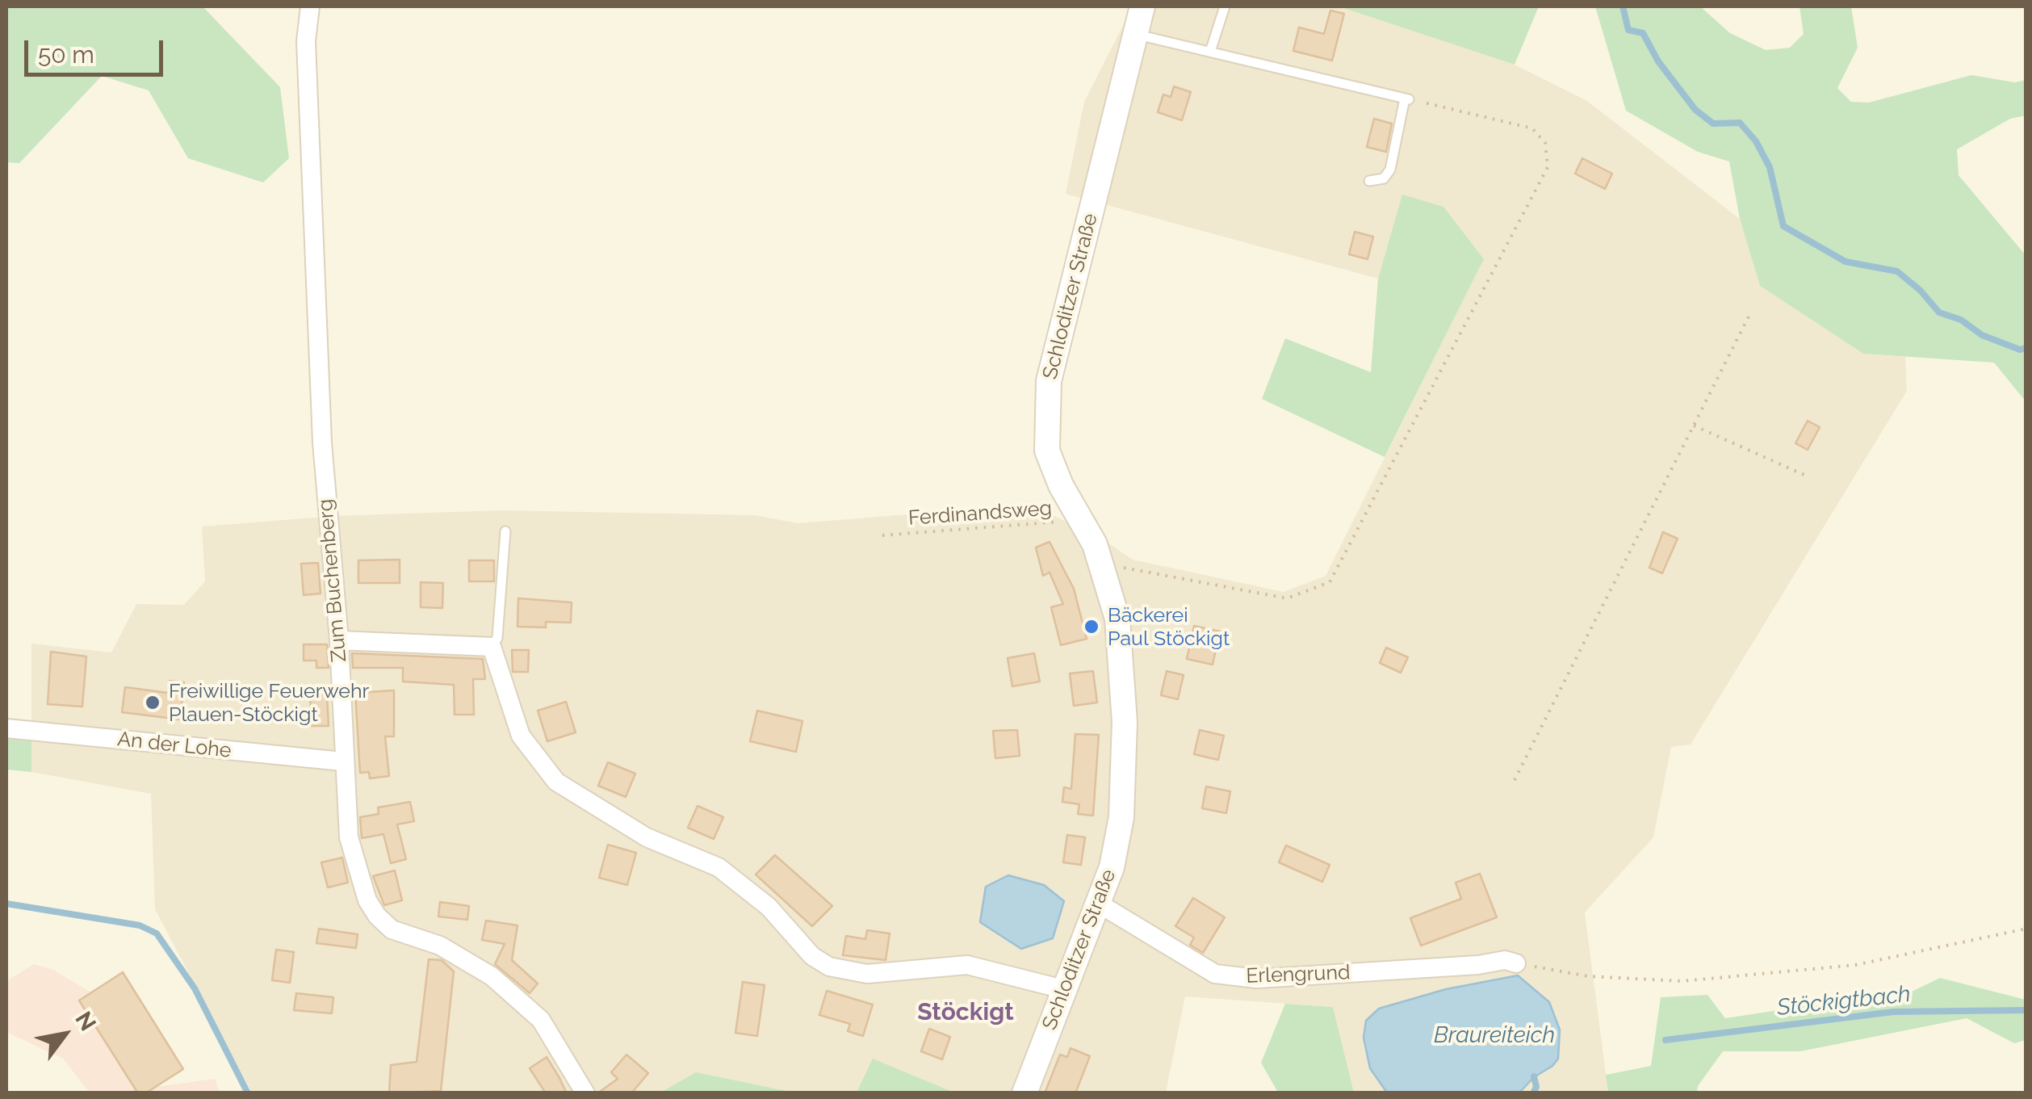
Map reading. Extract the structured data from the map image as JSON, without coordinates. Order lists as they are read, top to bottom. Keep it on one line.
{"streets":{"street":["Schloditzer Straße","Zum Buchenberg","An der Lohe","Erlengrund"],"path":["Ferdinandsweg"]},"crossings":[["Schloditzer Straße","Ferdinandsweg"],["Schloditzer Straße","Erlengrund"],["Zum Buchenberg","An der Lohe"]],"districts":["Stöckigt"],"water":["Stöckigtbach","Braureiteich"],"places":["Bäckerei Paul Stöckigt","Freiwillige Feuerwehr Plauen-Stöckigt"],"scale_bar":"50 m","north":"top right"}
